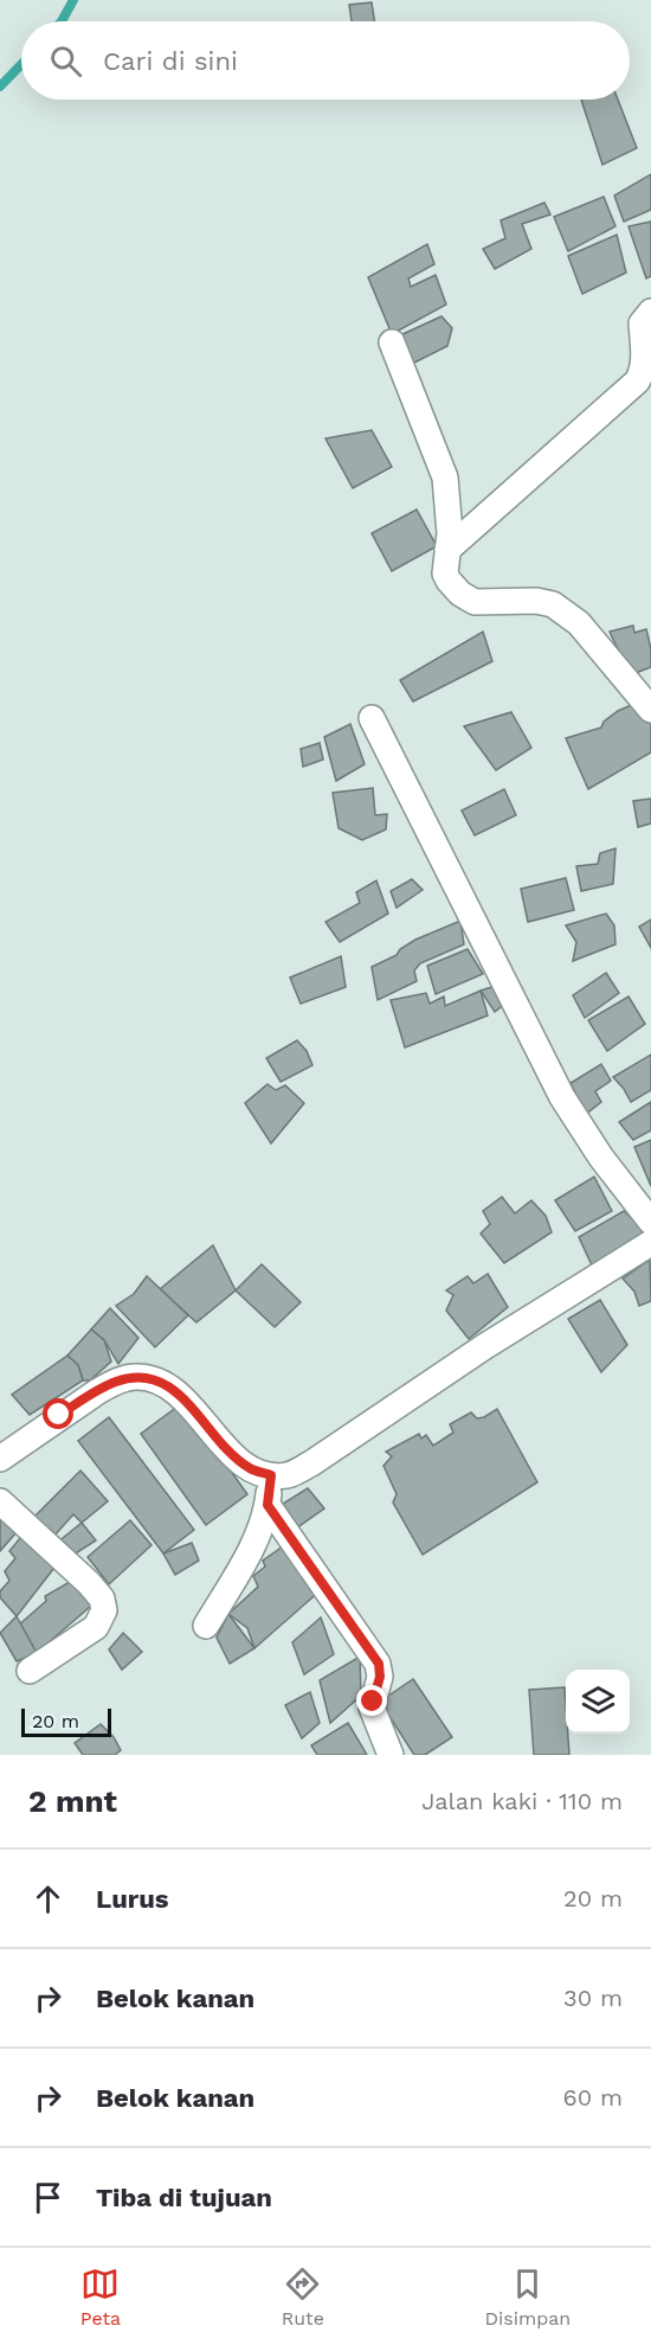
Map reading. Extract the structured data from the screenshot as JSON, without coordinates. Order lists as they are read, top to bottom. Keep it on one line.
{"scale_bar":"20 m","page":{"search":"Cari di sini","scale":"20 m","heading":["2 mnt","Jalan kaki · 110 m"],"list":[["Lurus","20 m"],["Belok kanan","30 m"],["Belok kanan","60 m"],"Tiba di tujuan"],"nav":["Peta","Rute","Disimpan"]}}
